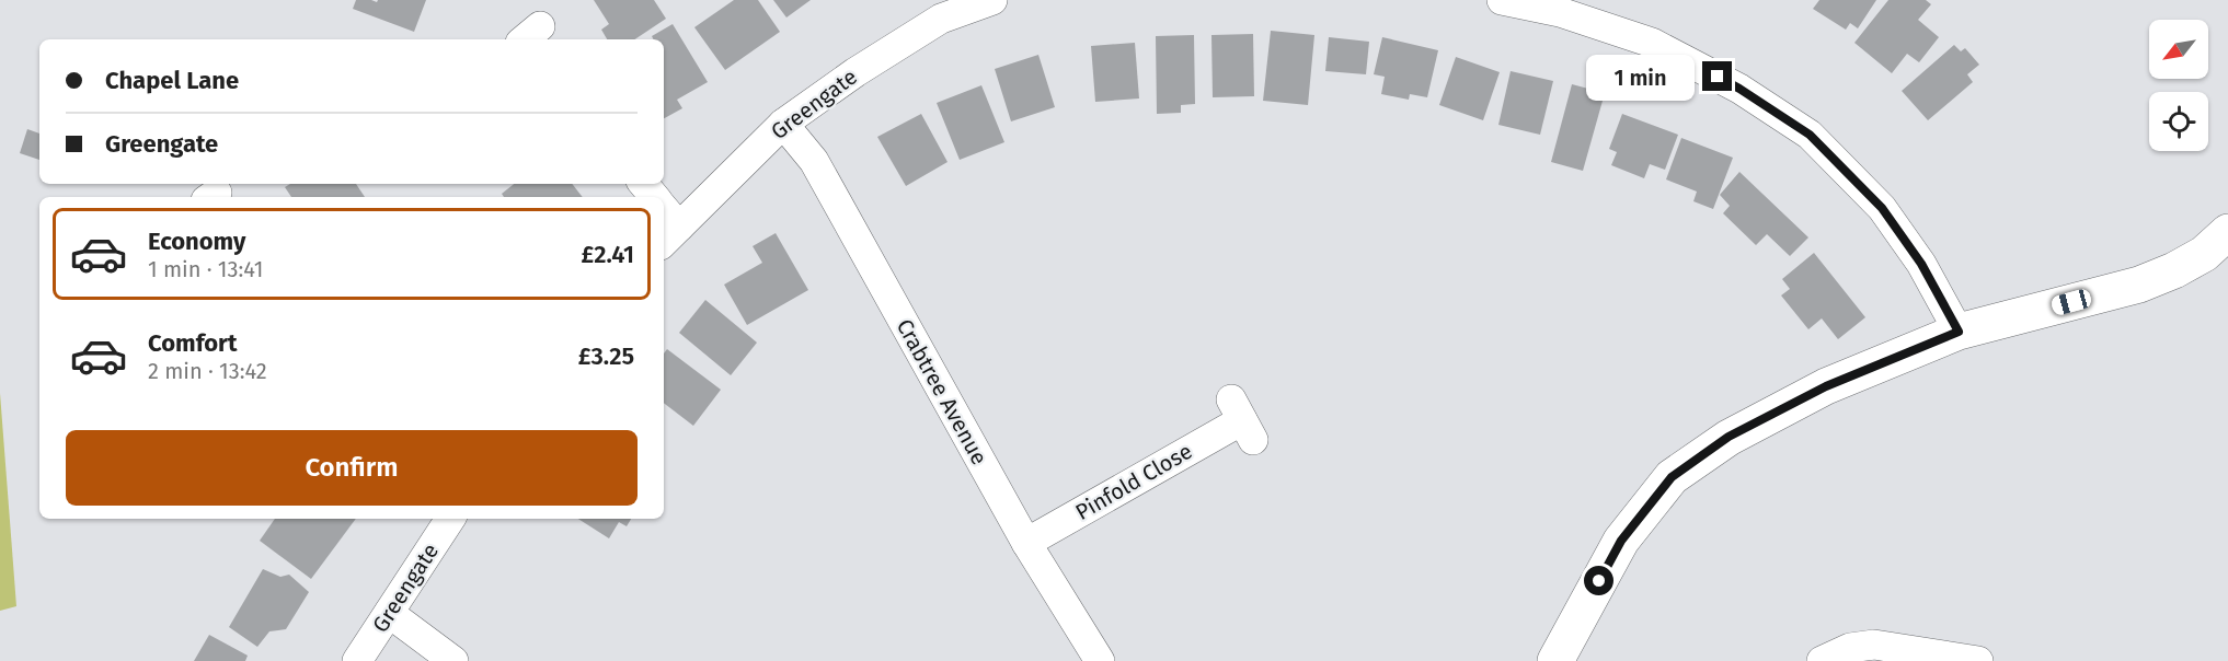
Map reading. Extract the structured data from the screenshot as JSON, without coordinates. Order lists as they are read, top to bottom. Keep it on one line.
{"streets":{"street":["Greengate","Crabtree Avenue","Pinfold Close"]},"crossings":[["Greengate","Crabtree Avenue"],["Crabtree Avenue","Pinfold Close"]],"north":"bottom left","page":{"banner":["Chapel Lane","Greengate"],"bubble":"1 min","list":[{"name":"Economy","note":"1 min · 13:41","value":"£2.41"},{"name":"Comfort","note":"2 min · 13:42","value":"£3.25"}],"buttons":"Confirm"}}
